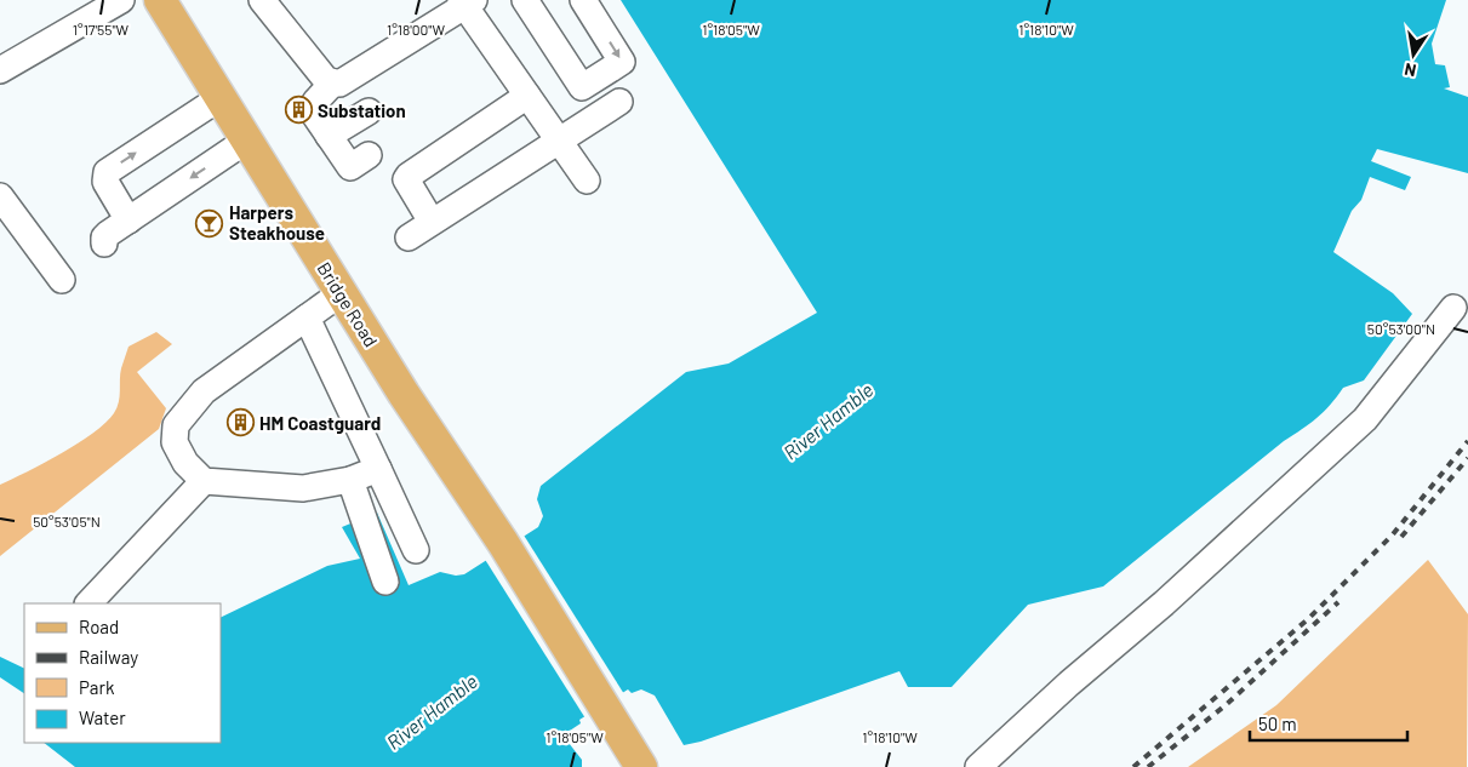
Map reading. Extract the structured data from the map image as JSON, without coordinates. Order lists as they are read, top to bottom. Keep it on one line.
{"streets":{"main road":["Bridge Road"]},"water":["River Hamble"],"places":{"building":["Substation","HM Coastguard"],"bar":["Harpers Steakhouse"]},"legend":["Road","Railway","Park","Water"],"scale_bar":"50 m","north":"bottom","coordinates":["1°17'55\"W","1°18'00\"W","1°18'05\"W","1°18'10\"W","50°53'00\"N","50°53'05\"N"]}
